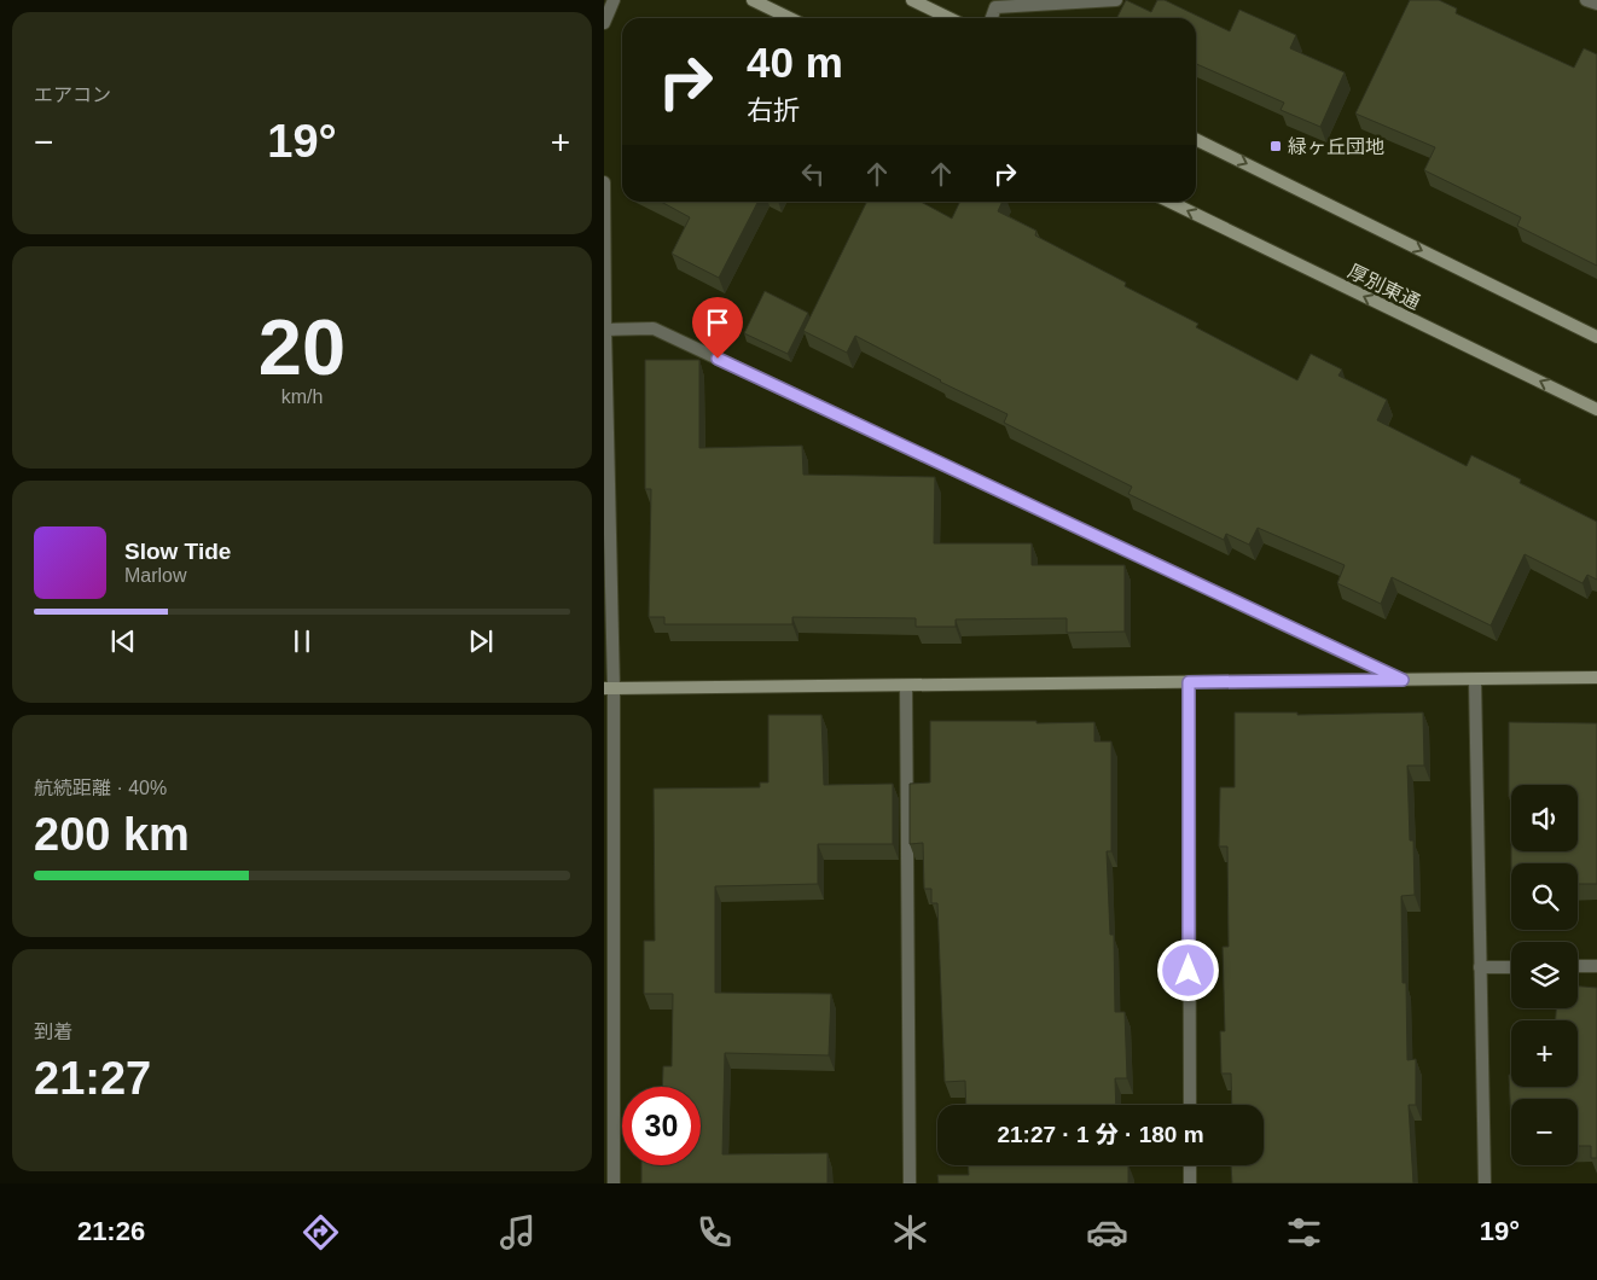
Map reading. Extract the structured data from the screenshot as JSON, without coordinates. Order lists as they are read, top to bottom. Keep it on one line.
{"streets":{"street":["厚別東通"]},"places":{"transit":["緑ヶ丘団地"]},"page":{"tile":["エアコン",["20","km/h"],["航続距離 · 40%","200 km"],["到着","21:27"]],"turn":["40 m","右折"],"heat":["−","19°","+"],"song":["Slow Tide","Marlow"],"map_buttons":["+","−"],"limit":"30","trip":"21:27 · 1 分 · 180 m","tabs":["21:26","19°"]}}
